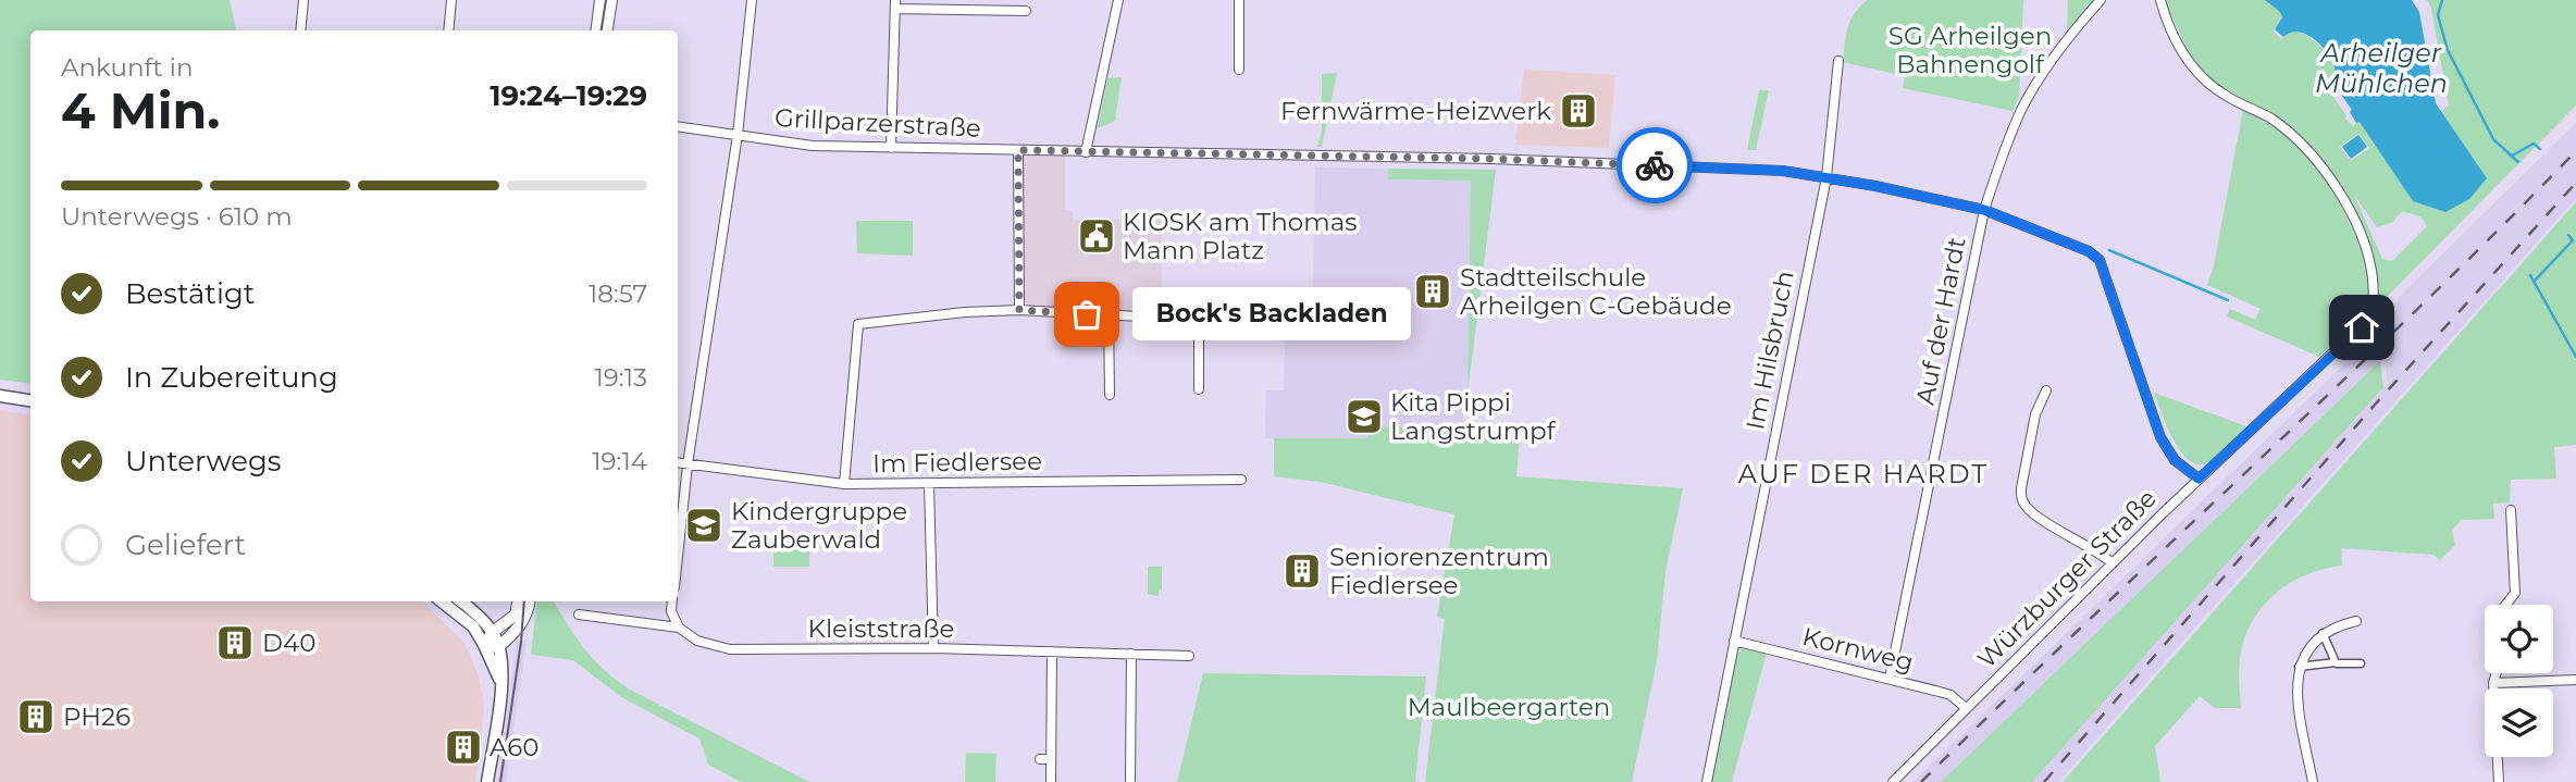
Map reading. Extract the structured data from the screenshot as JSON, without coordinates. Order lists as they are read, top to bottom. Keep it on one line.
{"streets":{"street":["Grillparzerstraße","Auf der Hardt","Im Hilsbruch","Im Fiedlersee","Würzburger Straße","Kleiststraße","Kornweg"]},"crossings":[["Grillparzerstraße","Auf der Hardt"],["Grillparzerstraße","Im Hilsbruch"],["Grillparzerstraße","Würzburger Straße"],["Auf der Hardt","Kornweg"],["Im Hilsbruch","Kornweg"],["Würzburger Straße","Kornweg"]],"districts":["AUF DER HARDT"],"water":["Arheilger Mühlchen"],"parks":["SG Arheilgen Bahnengolf","Maulbeergarten"],"places":{"building":["Fernwärme-Heizwerk","Stadtteilschule Arheilgen C-Gebäude","Seniorenzentrum Fiedlersee","D40","PH26","A60"],"public building":["KIOSK am Thomas Mann Platz"],"other":["Bock's Backladen"],"school or university":["Kita Pippi Langstrumpf","Kindergruppe Zauberwald"]},"page":{"heading":["4 Min.","Ankunft in","19:24–19:29"],"bar":"Unterwegs · 610 m","list":[["Bestätigt","18:57"],["In Zubereitung","19:13"],["Unterwegs","19:14"],"Geliefert"],"bubble":"Bock's Backladen"}}
